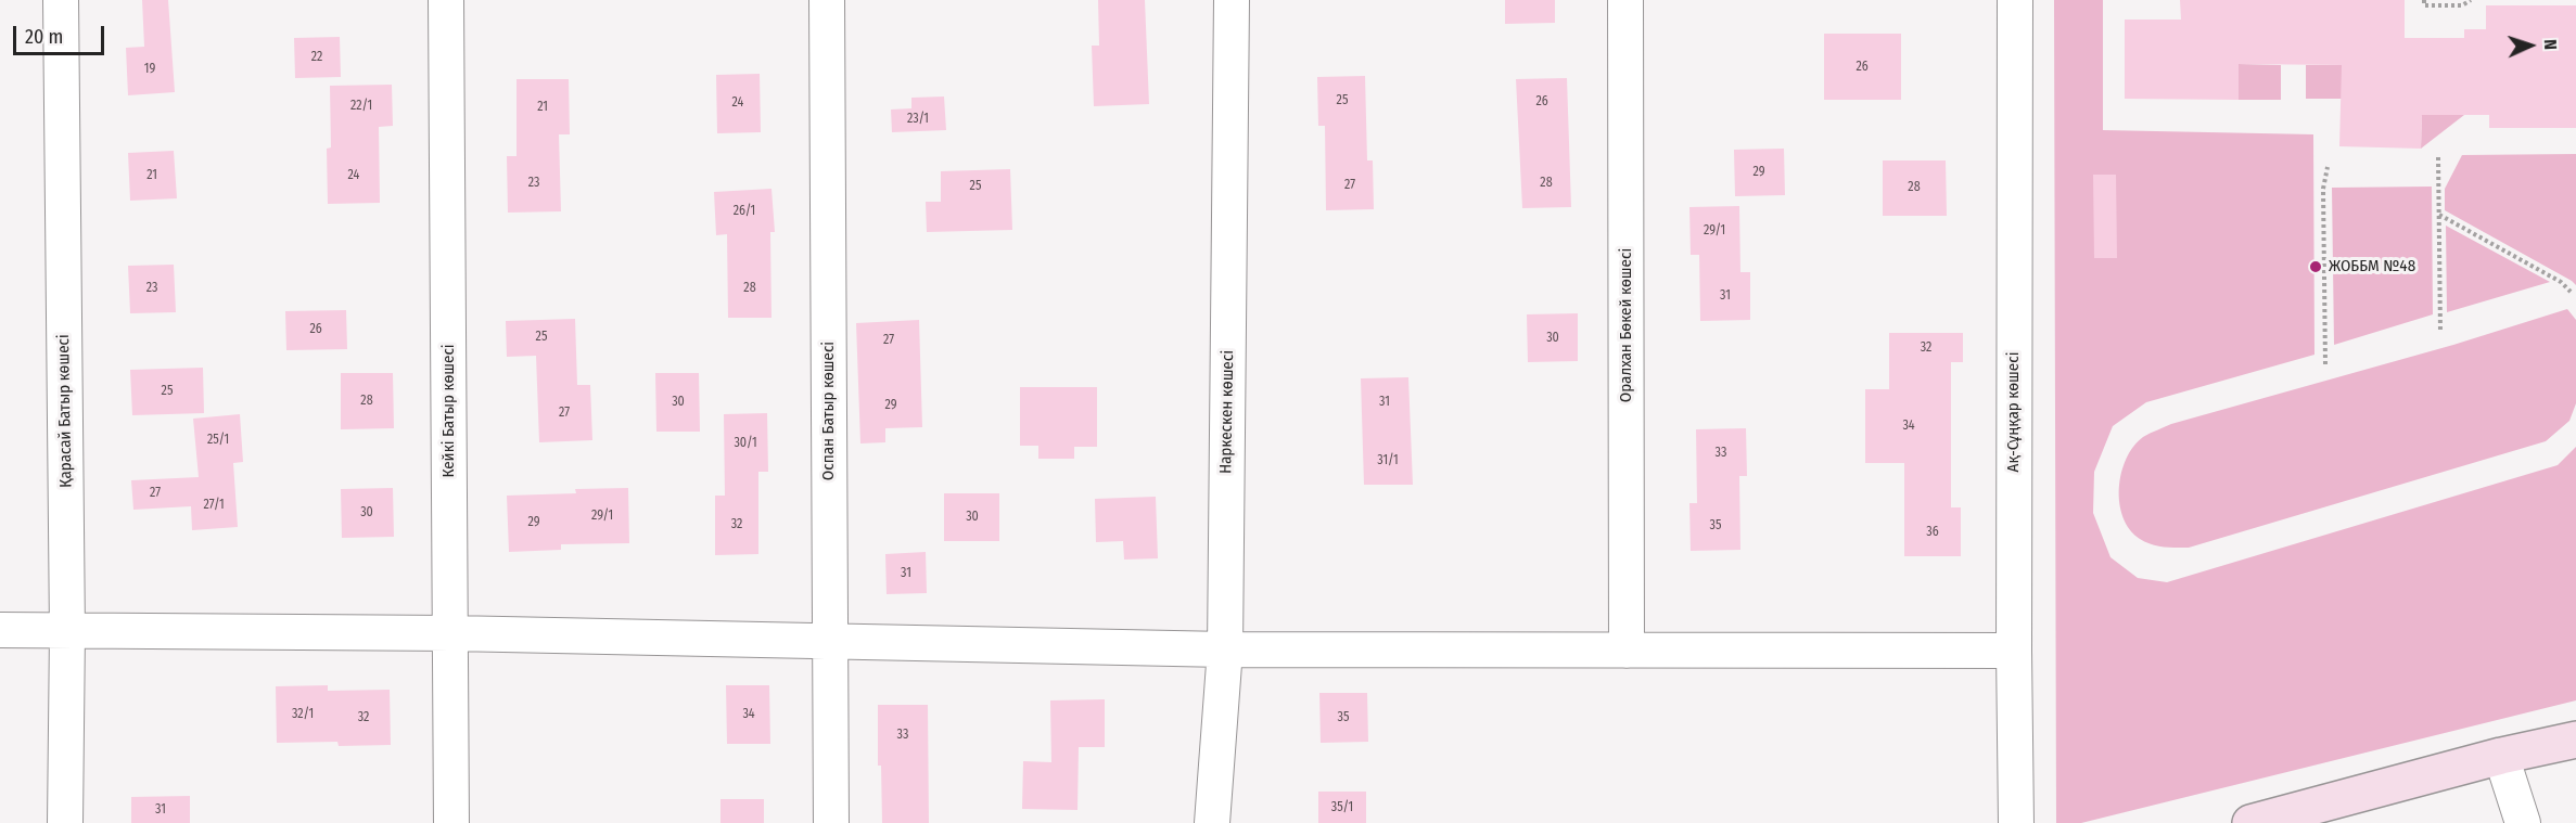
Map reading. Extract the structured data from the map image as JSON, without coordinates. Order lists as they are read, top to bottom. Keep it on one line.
{"streets":{"street":["Оралхан Бөкей көшесі","Қарасай Батыр көшесі","Кейкі Батыр көшесі","Оспан Батыр көшесі","Наркескен көшесі","Ақ-Сұңқар көшесі"]},"places":["ЖОББМ №48"],"house_numbers":["22","26","19","25","26","24","22/1","21","23/1","29","21","24","23","28","27","25","28","26/1","29/1","23","28","31","26","25","30","27","32","25","28","30","31","29","27","34","25/1","30/1","33","31/1","27","27/1","30","29/1","30","29","32","35","36","31","32/1","34","32","35","33","35/1","31"],"scale_bar":"20 m","north":"right"}
